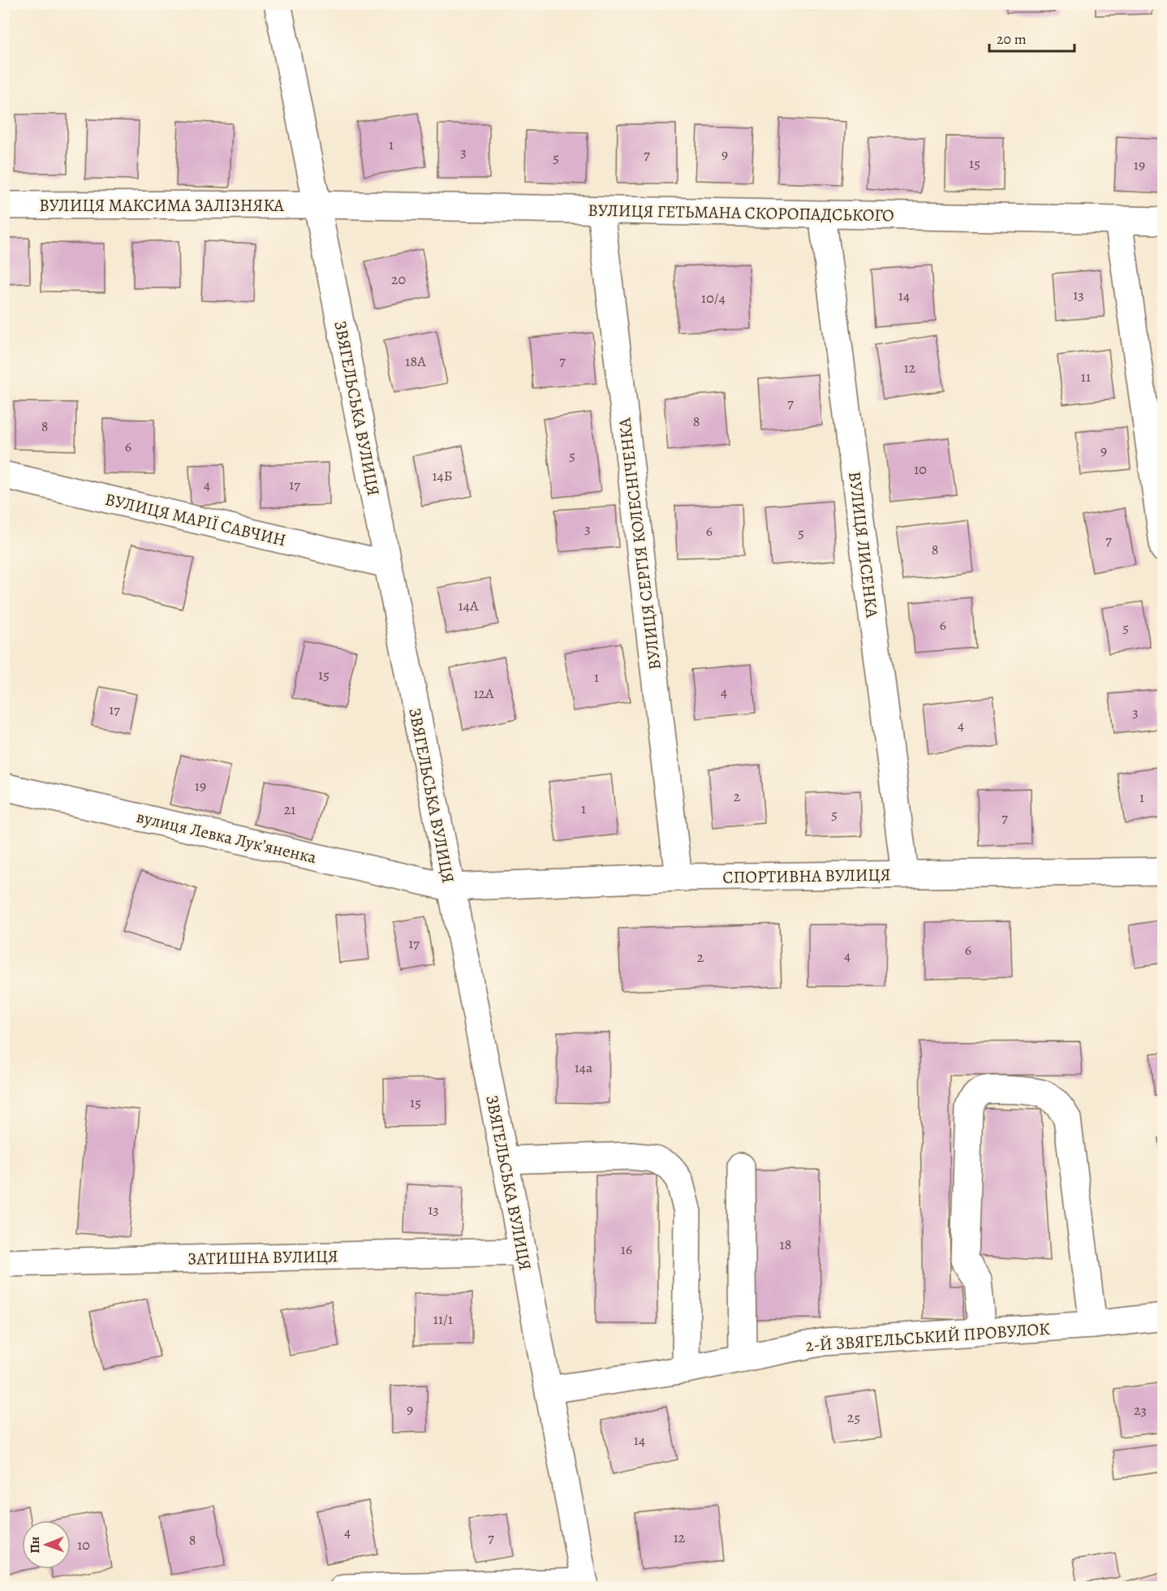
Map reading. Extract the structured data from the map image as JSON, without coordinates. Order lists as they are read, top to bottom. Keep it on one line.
{"streets":{"street":["ВУЛИЦЯ МАКСИМА ЗАЛІЗНЯКА","ВУЛИЦЯ ГЕТЬМАНА СКОРОПАДСЬКОГО","ЗВЯГЕЛЬСЬКА ВУЛИЦЯ","ВУЛИЦЯ МАРІЇ САВЧИН","ВУЛИЦЯ СЕРГІЯ КОЛЕСНІЧЕНКА","ВУЛИЦЯ ЛИСЕНКА","вулиця Левка Лукʼяненка","СПОРТИВНА ВУЛИЦЯ","ЗАТИШНА ВУЛИЦЯ","2-Й ЗВЯГЕЛЬСЬКИЙ ПРОВУЛОК"]},"crossings":[["ВУЛИЦЯ МАКСИМА ЗАЛІЗНЯКА","ВУЛИЦЯ ГЕТЬМАНА СКОРОПАДСЬКОГО"],["ВУЛИЦЯ МАКСИМА ЗАЛІЗНЯКА","ЗВЯГЕЛЬСЬКА ВУЛИЦЯ"],["ВУЛИЦЯ ГЕТЬМАНА СКОРОПАДСЬКОГО","ЗВЯГЕЛЬСЬКА ВУЛИЦЯ"],["ВУЛИЦЯ ГЕТЬМАНА СКОРОПАДСЬКОГО","ВУЛИЦЯ СЕРГІЯ КОЛЕСНІЧЕНКА"],["ВУЛИЦЯ ГЕТЬМАНА СКОРОПАДСЬКОГО","ВУЛИЦЯ ЛИСЕНКА"],["ЗВЯГЕЛЬСЬКА ВУЛИЦЯ","ВУЛИЦЯ МАРІЇ САВЧИН"],["ЗВЯГЕЛЬСЬКА ВУЛИЦЯ","вулиця Левка Лукʼяненка"],["ЗВЯГЕЛЬСЬКА ВУЛИЦЯ","СПОРТИВНА ВУЛИЦЯ"],["ЗВЯГЕЛЬСЬКА ВУЛИЦЯ","ЗАТИШНА ВУЛИЦЯ"],["ЗВЯГЕЛЬСЬКА ВУЛИЦЯ","2-Й ЗВЯГЕЛЬСЬКИЙ ПРОВУЛОК"],["ВУЛИЦЯ СЕРГІЯ КОЛЕСНІЧЕНКА","СПОРТИВНА ВУЛИЦЯ"],["ВУЛИЦЯ ЛИСЕНКА","СПОРТИВНА ВУЛИЦЯ"],["вулиця Левка Лукʼяненка","СПОРТИВНА ВУЛИЦЯ"]],"house_numbers":["1","3","7","9","5","15","19","20","13","14","10/4","7","18А","12","11","7","8","8","6","9","5","10","14Б","4","17","3","6","5","7","8","14А","6","5","15","1","4","12А","17","3","4","19","2","1","1","21","5","7","17","6","4","2","14а","15","13","18","16","11/1","9","23","25","14","4","7","12","8","10"],"scale_bar":"20 m","north":"left"}
